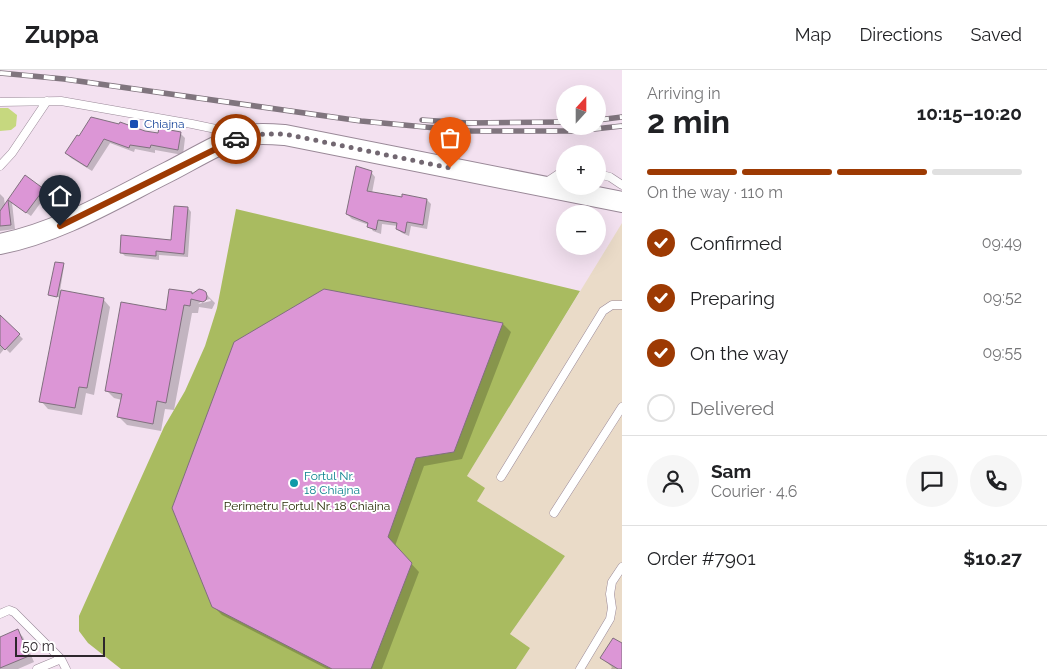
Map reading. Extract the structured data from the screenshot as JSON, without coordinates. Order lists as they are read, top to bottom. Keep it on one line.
{"parks":["Perimetru Fortul Nr. 18 Chiajna"],"places":{"transit":["Chiajna"],"other":["Fortul Nr. 18 Chiajna"]},"scale_bar":"50 m","north":"top","page":{"header":"Zuppa","nav":["Map","Directions","Saved"],"heading":["2 min","Arriving in","10:15–10:20"],"panel":["Sam","Courier · 4.6","Order #7901","$10.27"],"map_buttons":["+","−"],"bar":"On the way · 110 m","list":[["Confirmed","09:49"],["Preparing","09:52"],["On the way","09:55"],"Delivered"],"scale":"50 m"}}
